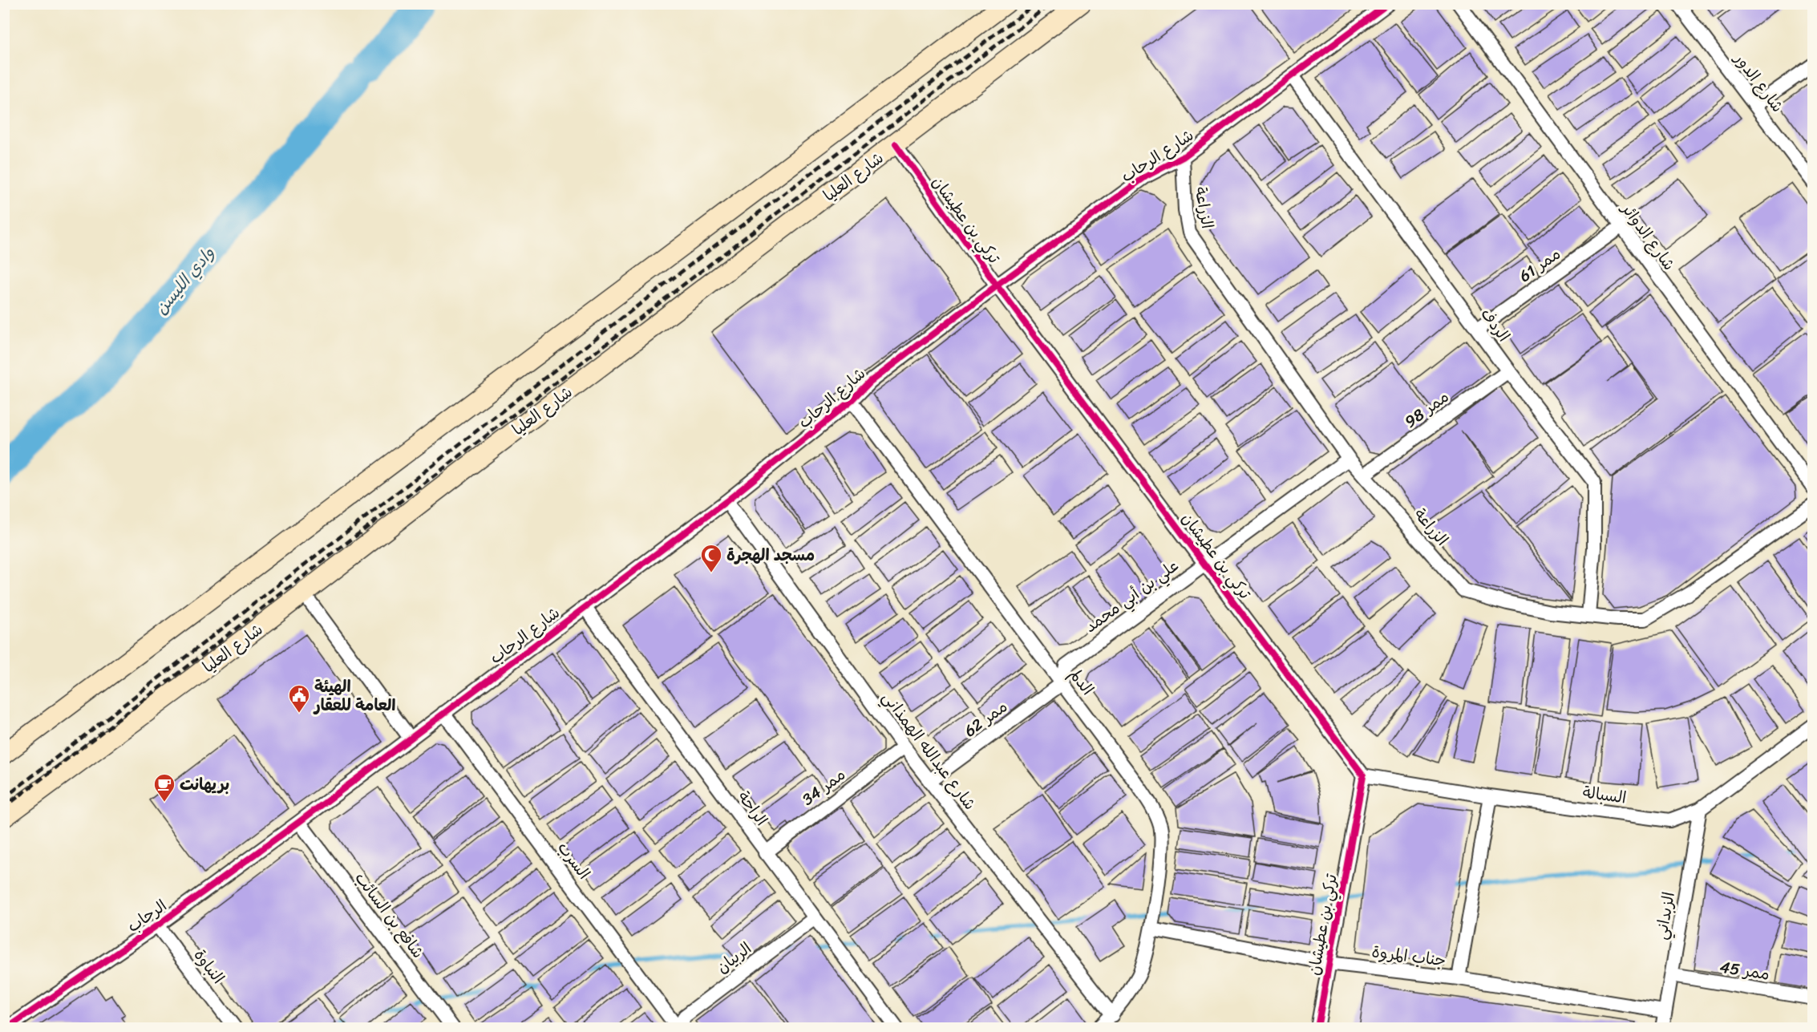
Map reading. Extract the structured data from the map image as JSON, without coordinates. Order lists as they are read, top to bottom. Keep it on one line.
{"streets":{"main road":["شارع العليا"],"street":["شارع الدور","شارع الرحاب","الزراعة","تركي بن عطيشان","شارع الدوائر","ممر 61","الردف","ممر 98","علي بن أبي محمد","الدلم","ممر 62","شارع عبدالله الهمذاني","ممر 34","السبالة","الراحة","السرب","شافع بن السائب","الرحاب","الزبداني","جناب المروة","الربيان","النباوة","ممر 45"]},"crossings":[["شارع الرحاب","الزراعة"],["شارع الرحاب","تركي بن عطيشان"],["شارع الرحاب","الردف"],["شارع الرحاب","الدلم"],["شارع الرحاب","شارع عبدالله الهمذاني"],["شارع الرحاب","الراحة"],["شارع الرحاب","السرب"],["شارع الرحاب","شافع بن السائب"],["شارع الرحاب","الرحاب"],["شارع العليا","تركي بن عطيشان"],["الزراعة","الردف"],["الزراعة","ممر 98"],["الزراعة","علي بن أبي محمد"],["تركي بن عطيشان","علي بن أبي محمد"],["تركي بن عطيشان","السبالة"],["تركي بن عطيشان","جناب المروة"],["شارع الدوائر","ممر 61"],["ممر 61","الردف"],["الردف","ممر 98"],["علي بن أبي محمد","الدلم"],["علي بن أبي محمد","ممر 62"],["الدلم","ممر 62"],["الدلم","شارع عبدالله الهمذاني"],["الدلم","جناب المروة"],["ممر 62","شارع عبدالله الهمذاني"],["شارع عبدالله الهمذاني","ممر 34"],["ممر 34","الراحة"],["السبالة","الزبداني"],["الراحة","الربيان"],["السرب","الربيان"],["شافع بن السائب","الرحاب"],["الرحاب","النباوة"],["الزبداني","جناب المروة"],["الزبداني","ممر 45"]],"water":["وادي الليسن"],"places":{"mosque":["مسجد الهجرة"],"public building":["الهيئة العامة للعقار"],"cafe":["بريهانت"]}}
